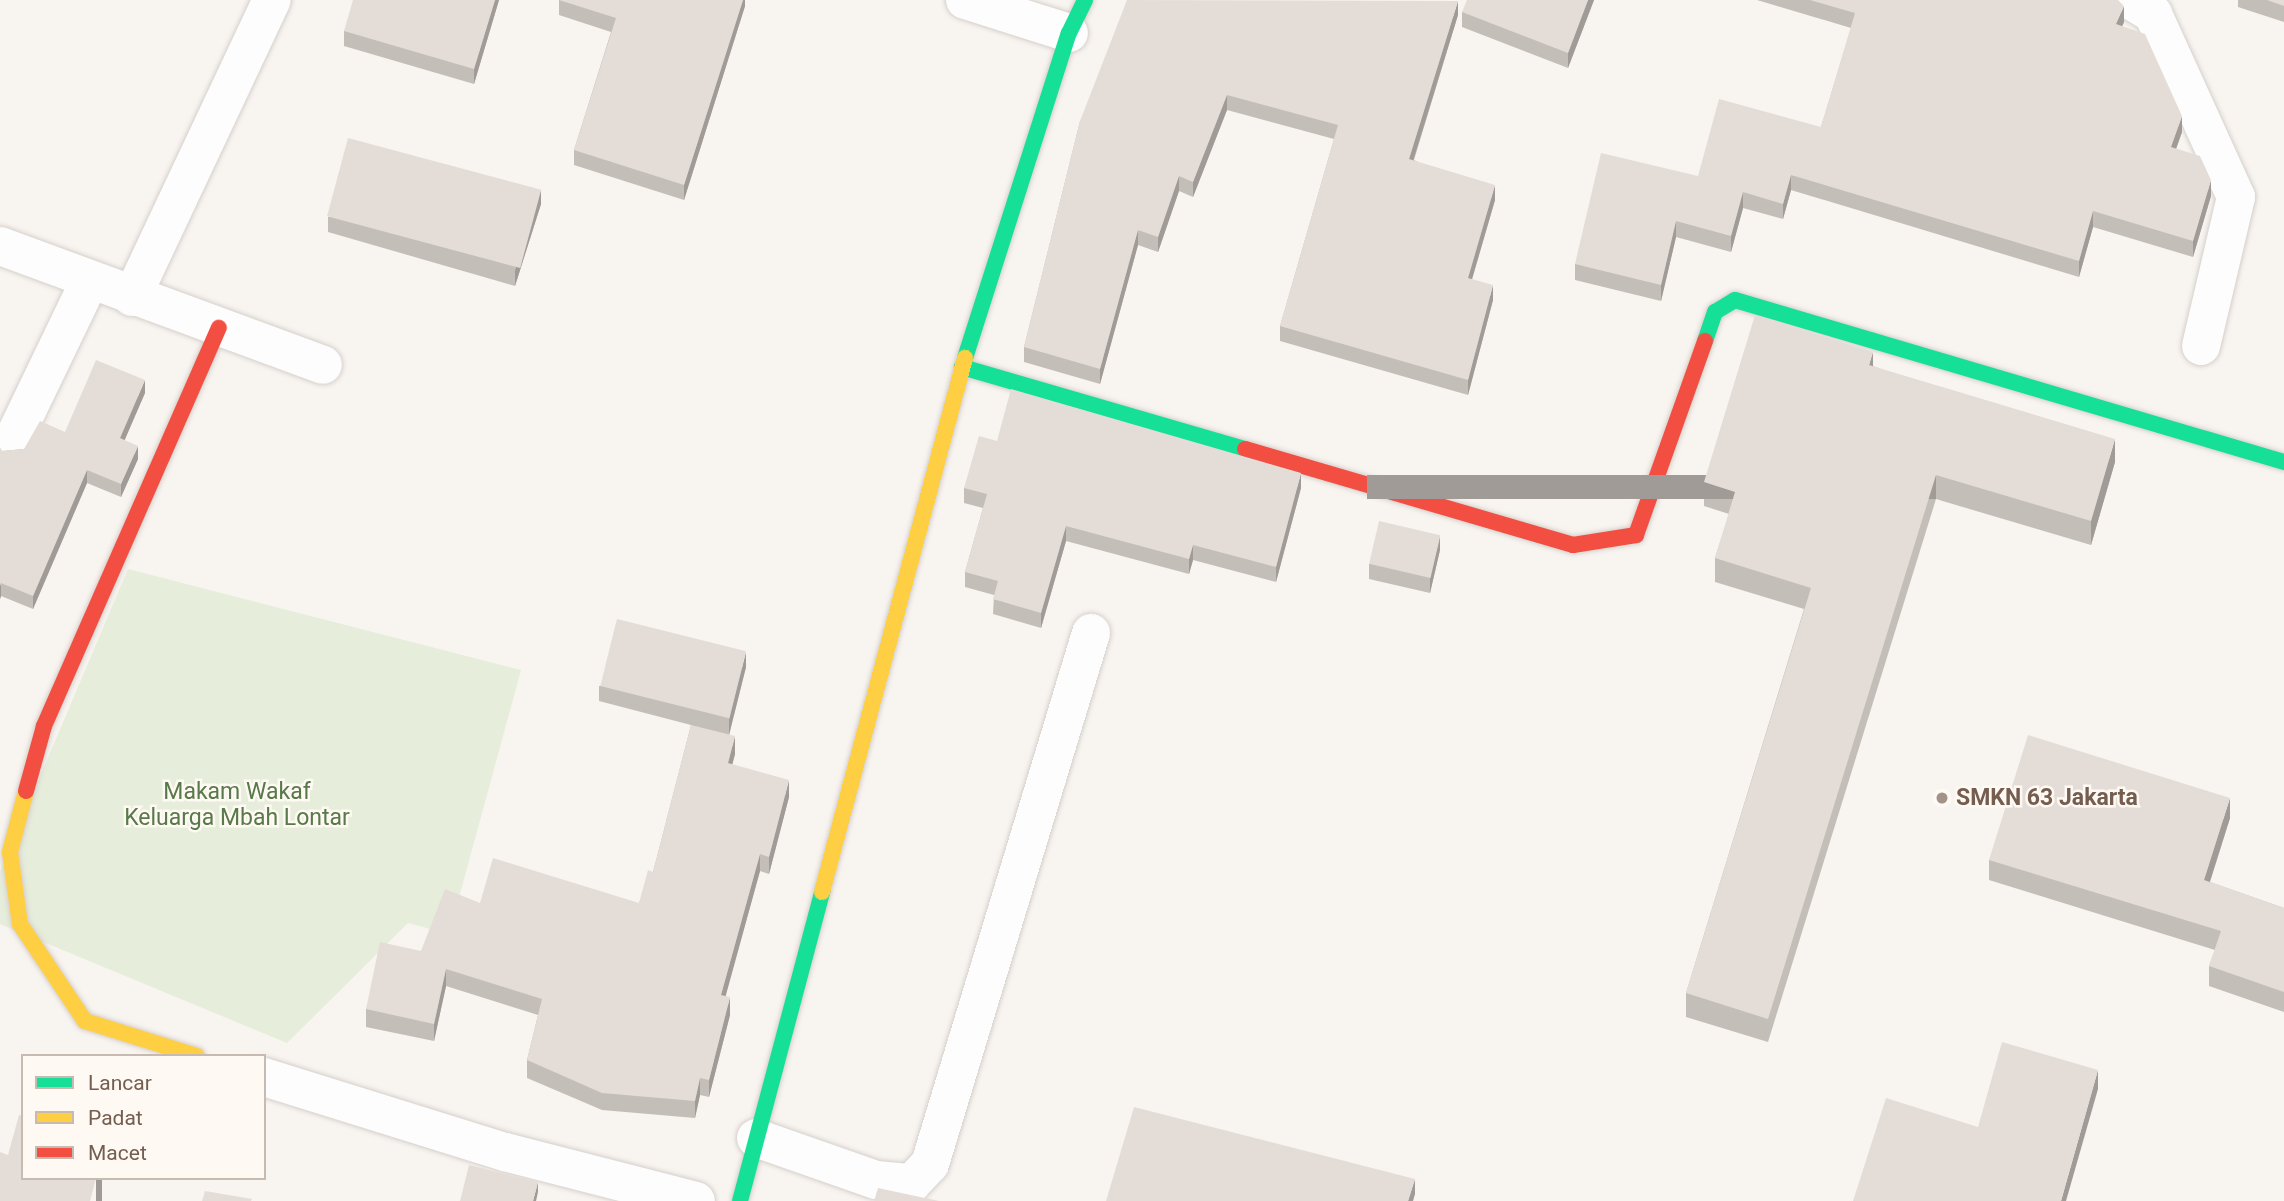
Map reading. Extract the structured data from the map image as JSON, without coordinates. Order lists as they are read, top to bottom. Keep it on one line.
{"parks":["Makam Wakaf Keluarga Mbah Lontar"],"places":["SMKN 63 Jakarta"],"legend":["Lancar","Padat","Macet"]}
